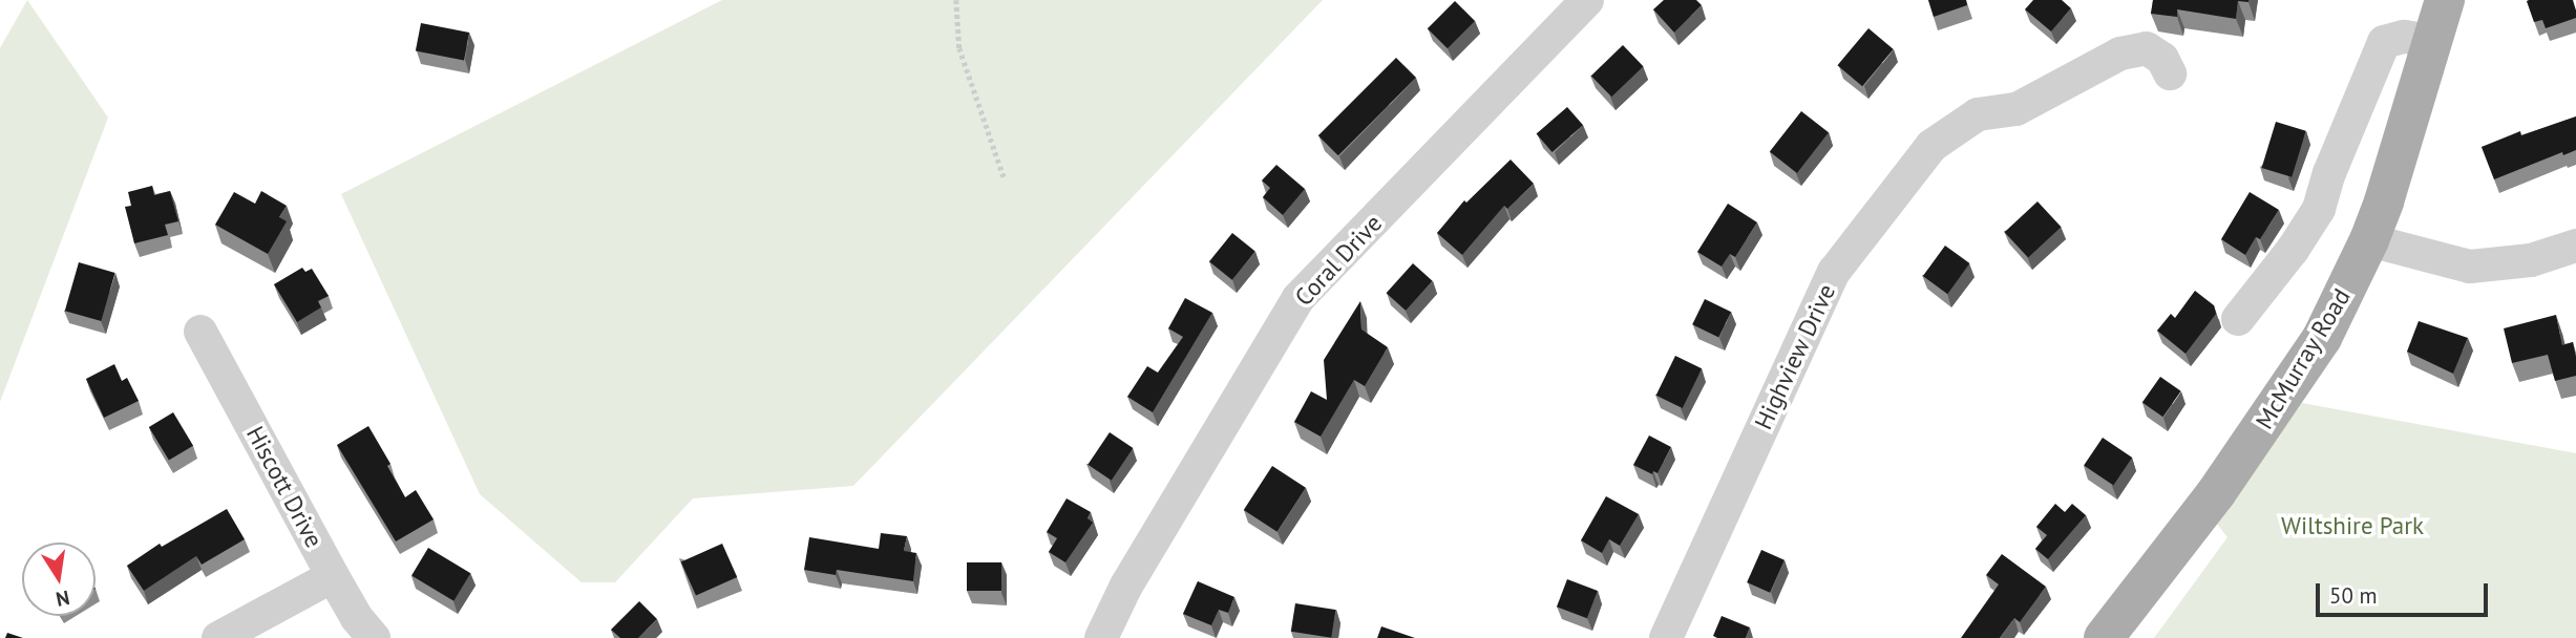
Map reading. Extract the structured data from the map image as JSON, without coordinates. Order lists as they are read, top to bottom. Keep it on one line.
{"streets":{"main road":["McMurray Road"],"street":["Coral Drive","Highview Drive","Hiscott Drive"]},"parks":["Wiltshire Park"],"scale_bar":"50 m","north":"bottom"}
